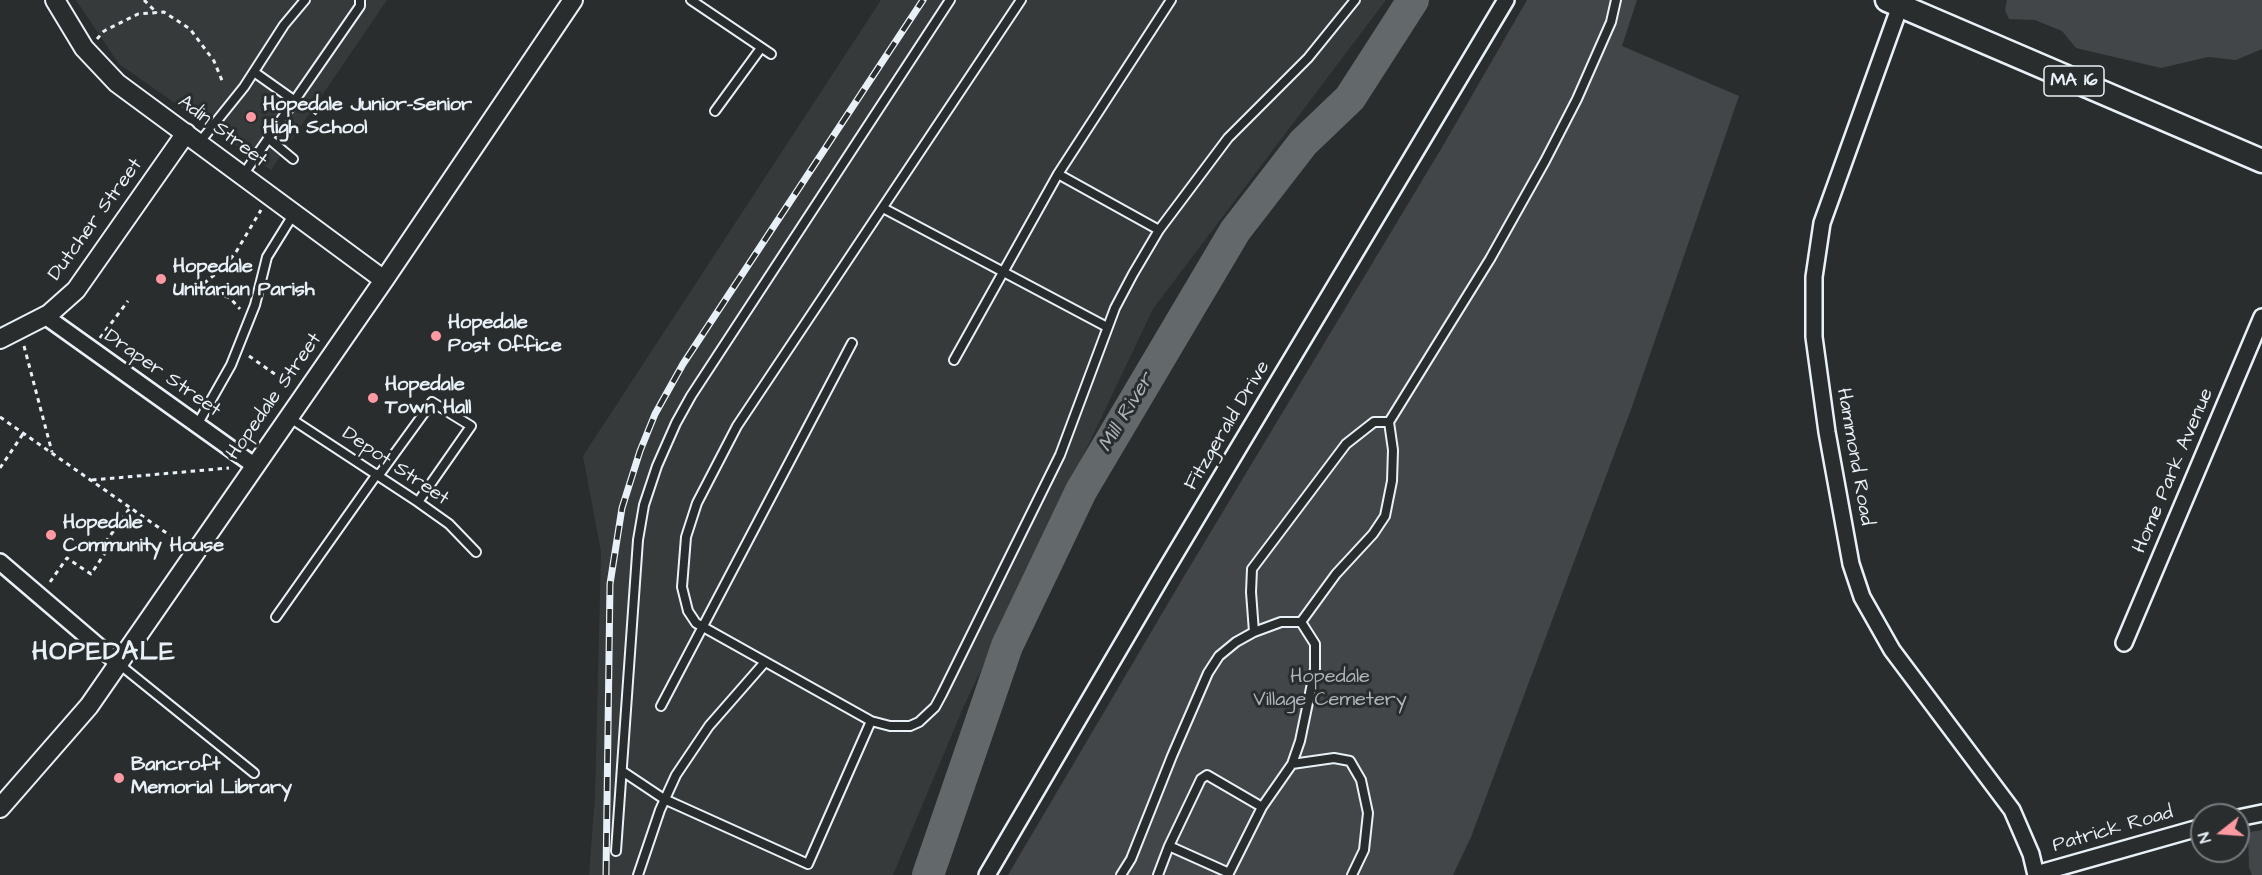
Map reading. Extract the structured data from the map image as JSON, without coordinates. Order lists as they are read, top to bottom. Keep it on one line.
{"streets":{"main road":["MA 16"],"street":["Adin Street","Dutcher Street","Draper Street","Hopedale Street","Fitzgerald Drive","Hammond Road","Home Park Avenue","Patrick Road"],"lane":["Depot Street"]},"crossings":[["MA 16","Hammond Road"],["Adin Street","Dutcher Street"],["Adin Street","Hopedale Street"],["Dutcher Street","Draper Street"],["Draper Street","Hopedale Street"],["Hopedale Street","Depot Street"],["Hammond Road","Patrick Road"]],"districts":["HOPEDALE"],"water":["Mill River"],"parks":["Hopedale Village Cemetery"],"places":["Hopedale Junior-Senior High School","Hopedale Unitarian Parish","Hopedale Post Office","Hopedale Town Hall","Hopedale Community House","Bancroft Memorial Library"],"north":"left"}
